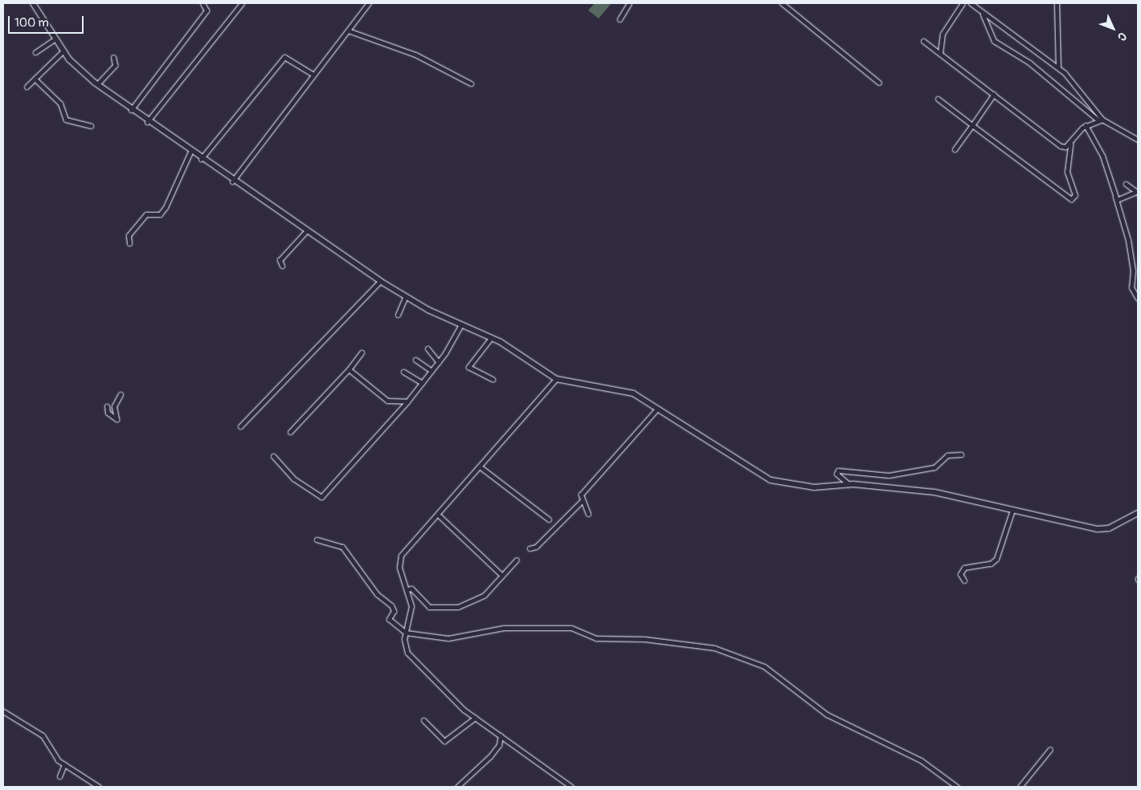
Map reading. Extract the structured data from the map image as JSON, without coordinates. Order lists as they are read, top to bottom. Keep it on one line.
{"scale_bar":"100 m","north":"bottom right"}
